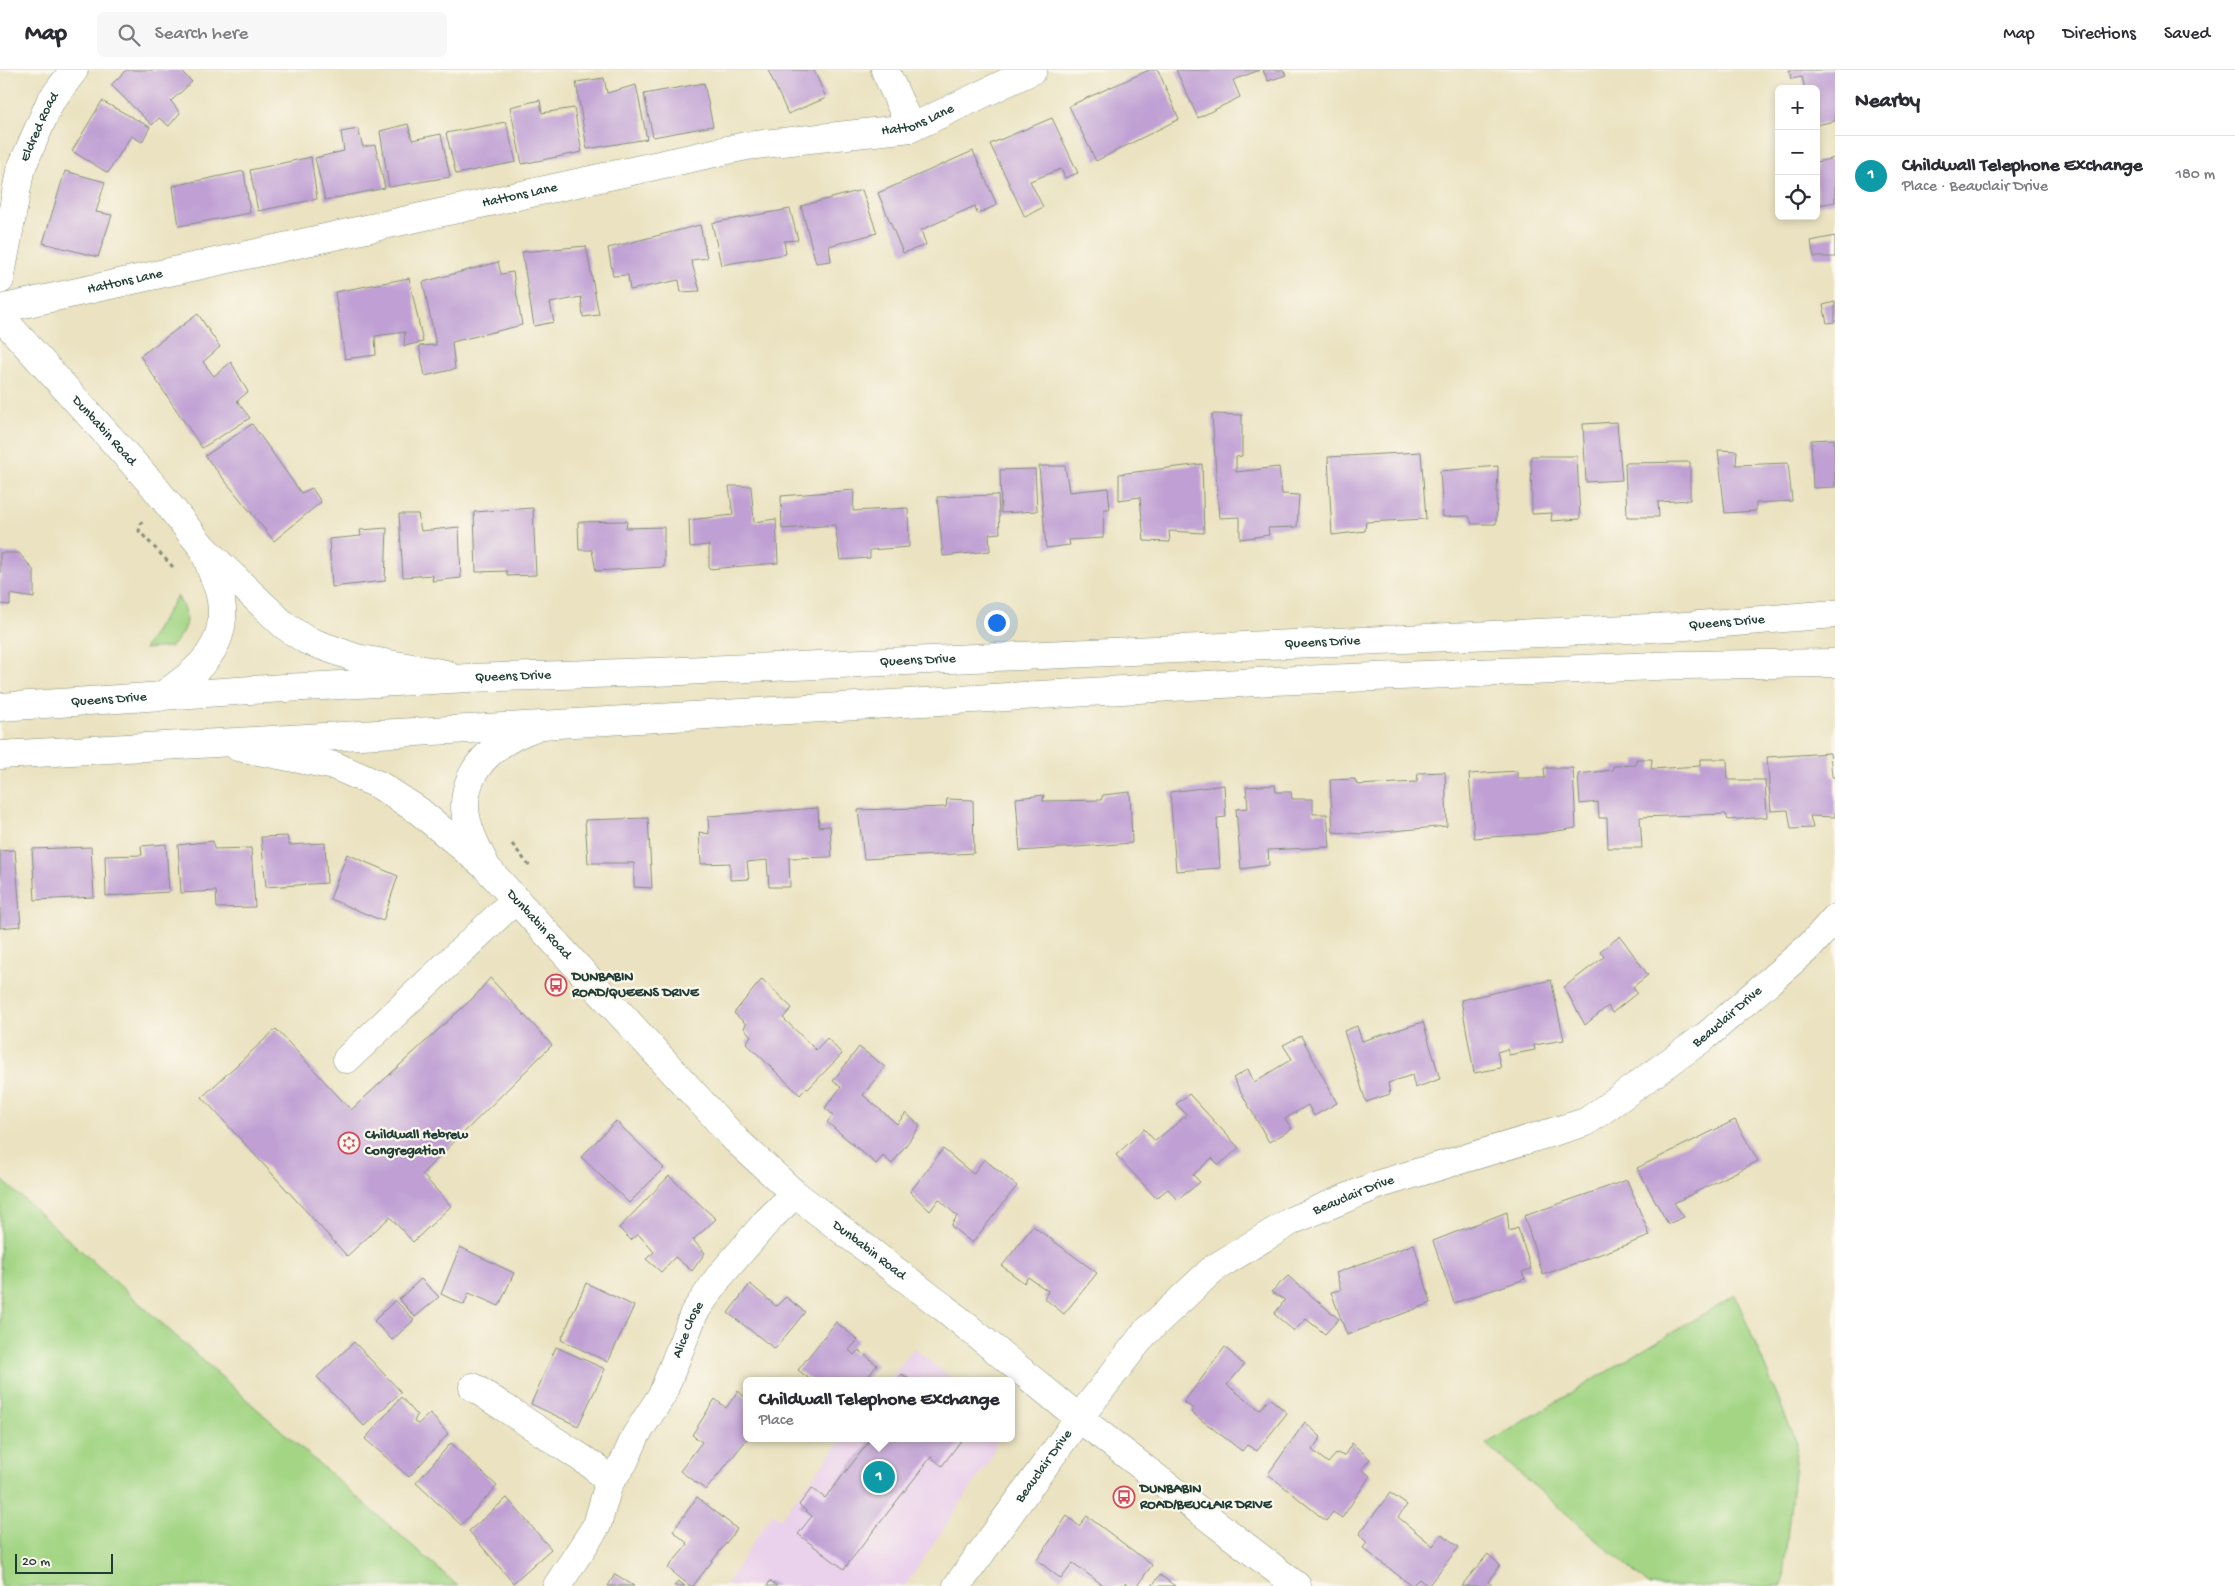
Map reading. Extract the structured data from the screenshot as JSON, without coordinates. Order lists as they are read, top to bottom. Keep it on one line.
{"streets":{"main road":["Hattons Lane","Eldred Road","Dunbabin Road","Queens Drive","Beauclair Drive","Alice Close"]},"crossings":[["Dunbabin Road","Queens Drive"],["Dunbabin Road","Beauclair Drive"],["Dunbabin Road","Alice Close"]],"places":{"bus stop":["DUNBABIN ROAD/QUEENS DRIVE","DUNBABIN ROAD/BEUCLAIR DRIVE"],"synagogue":["Childwall Hebrew Congregation"]},"scale_bar":"20 m","page":{"header":"Map","search":"Search here","nav":["Map","Directions","Saved"],"heading":"Nearby","map_buttons":["+","−"],"list":[{"mark":"1","name":"Childwall Telephone Exchange","note":"Place · Beauclair Drive","value":"180 m"}],"popup":["Childwall Telephone Exchange","Place"],"pins":"1","scale":"20 m"}}
